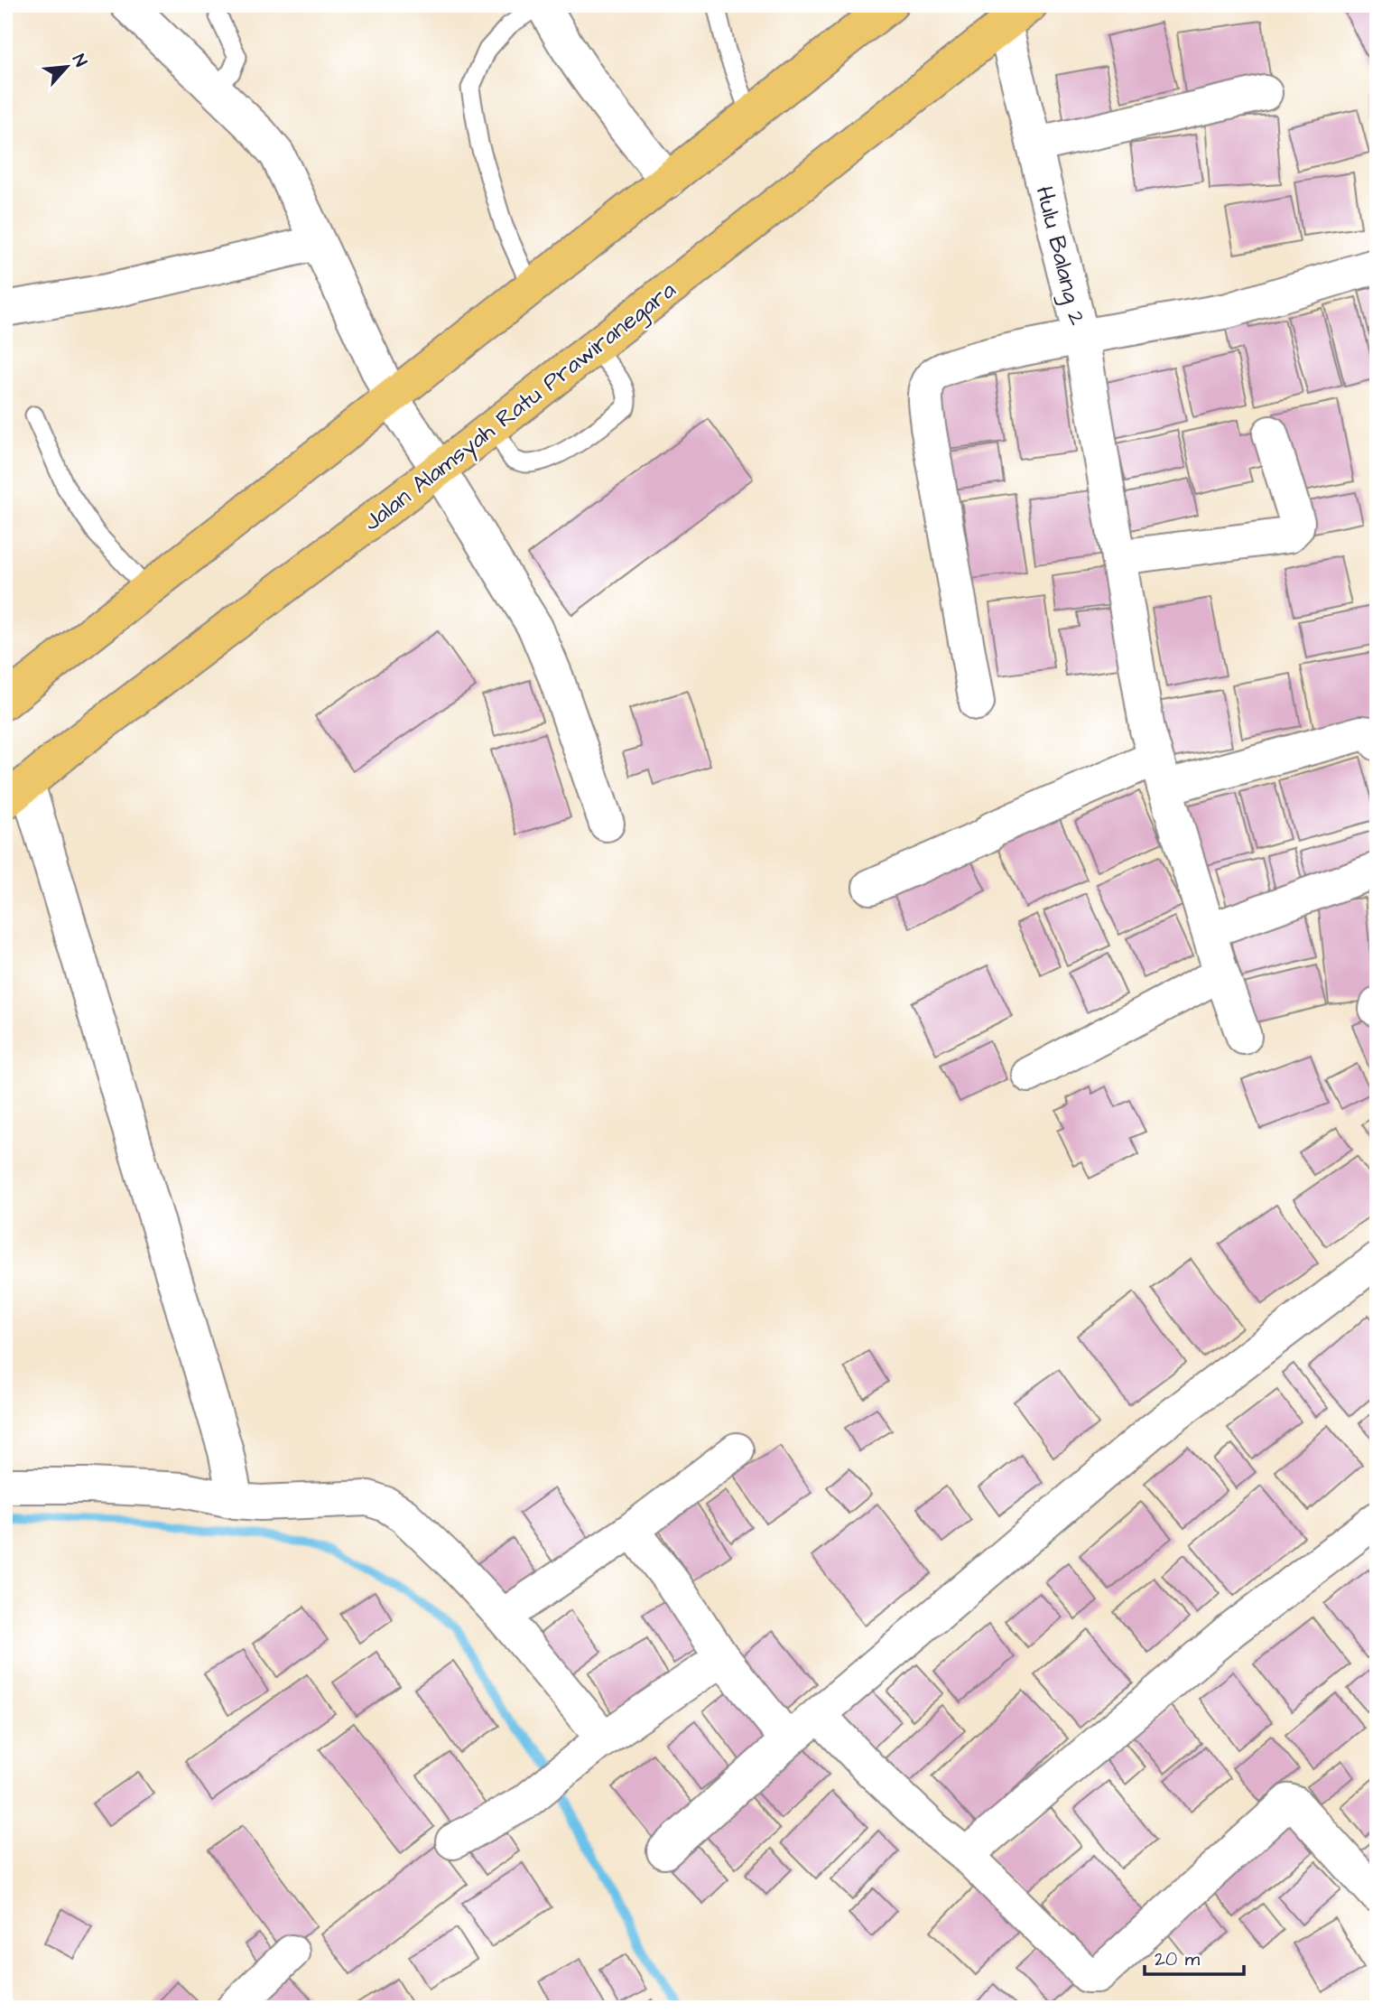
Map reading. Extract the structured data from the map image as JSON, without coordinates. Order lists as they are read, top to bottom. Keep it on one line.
{"streets":{"highway":["Jalan Alamsyah Ratu Prawiranegara"],"street":["Hulu Balang 2"]},"crossings":[["Hulu Balang 2","Jalan Alamsyah Ratu Prawiranegara"]],"scale_bar":"20 m","north":"top right"}
